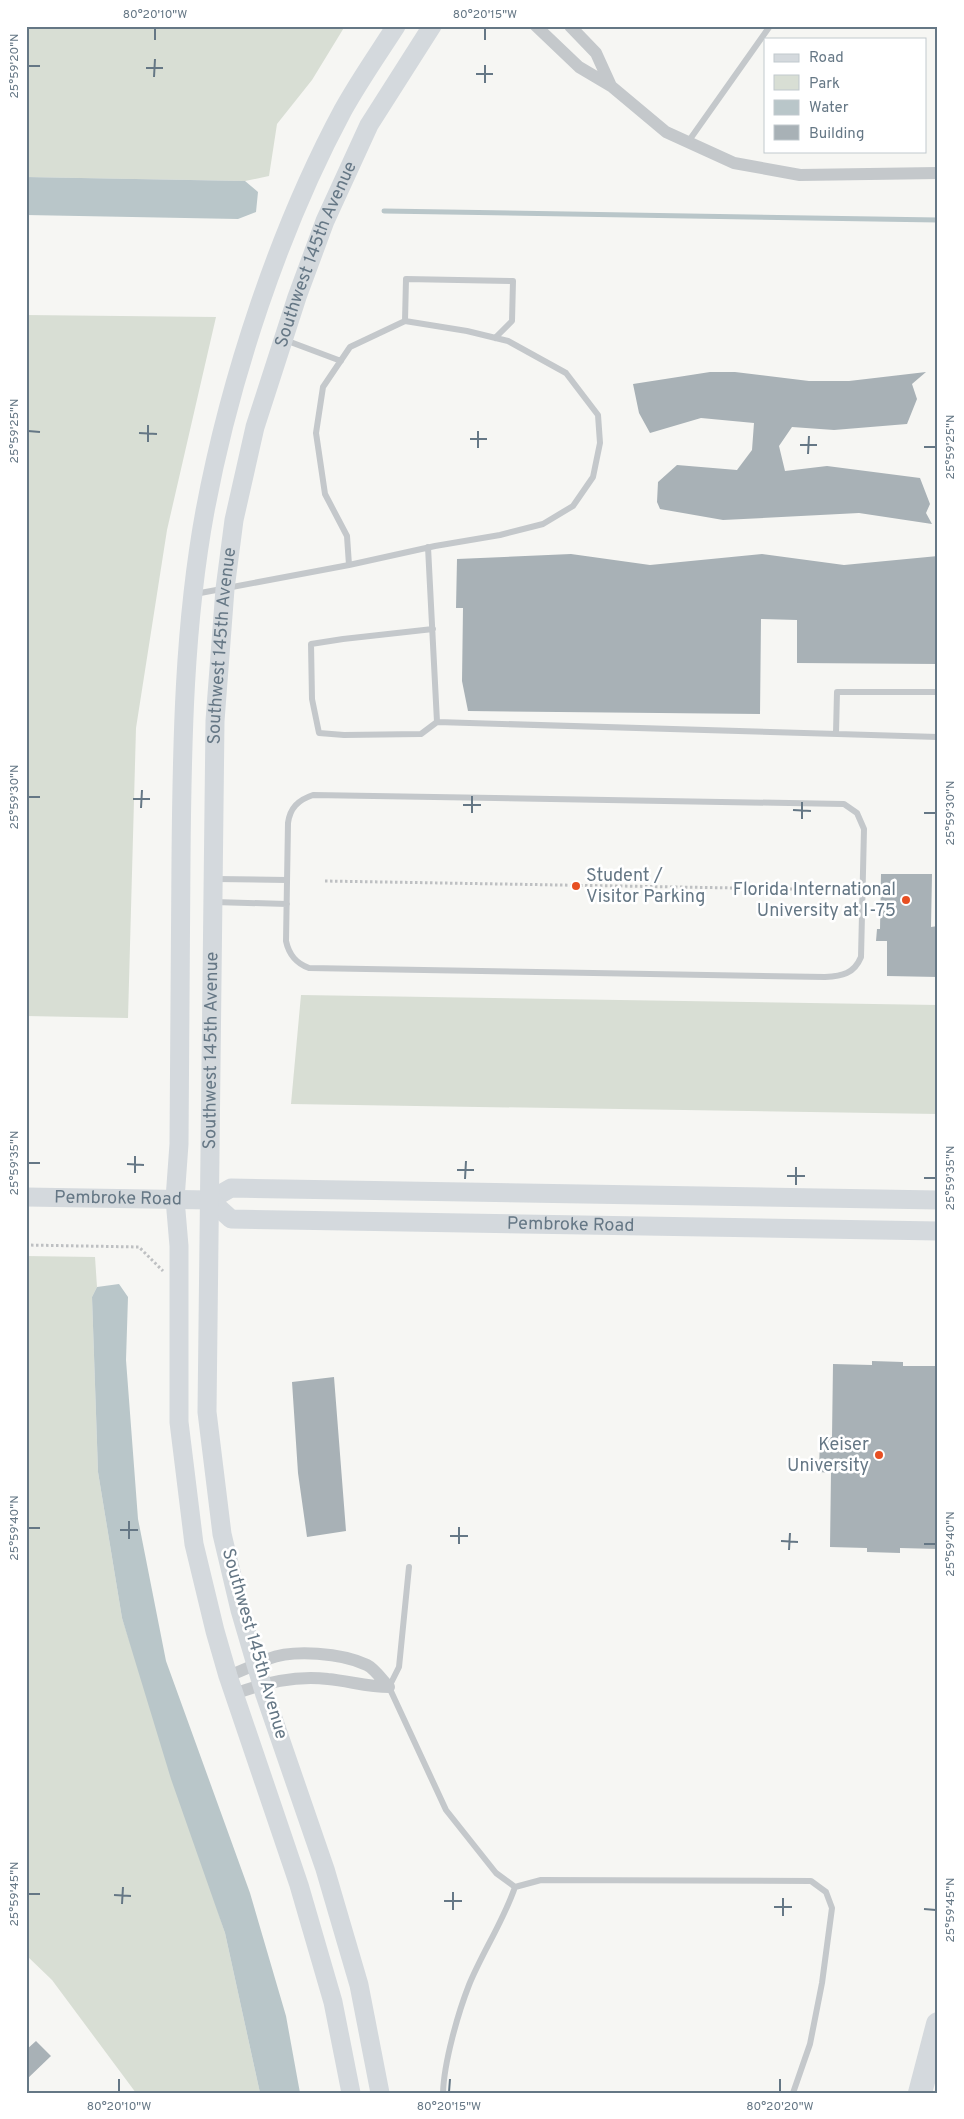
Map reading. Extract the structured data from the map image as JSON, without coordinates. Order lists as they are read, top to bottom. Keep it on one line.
{"streets":{"street":["Southwest 145th Avenue","Pembroke Road"]},"crossings":[["Southwest 145th Avenue","Pembroke Road"]],"places":["Student / Visitor Parking","Florida International University at I-75","Keiser University"],"legend":["Road","Park","Water","Building"],"coordinates":["80°20'10\"W","80°20'15\"W","25°59'20\"N","25°59'25\"N","25°59'30\"N","25°59'35\"N","25°59'40\"N","25°59'45\"N","80°20'20\"W"]}
